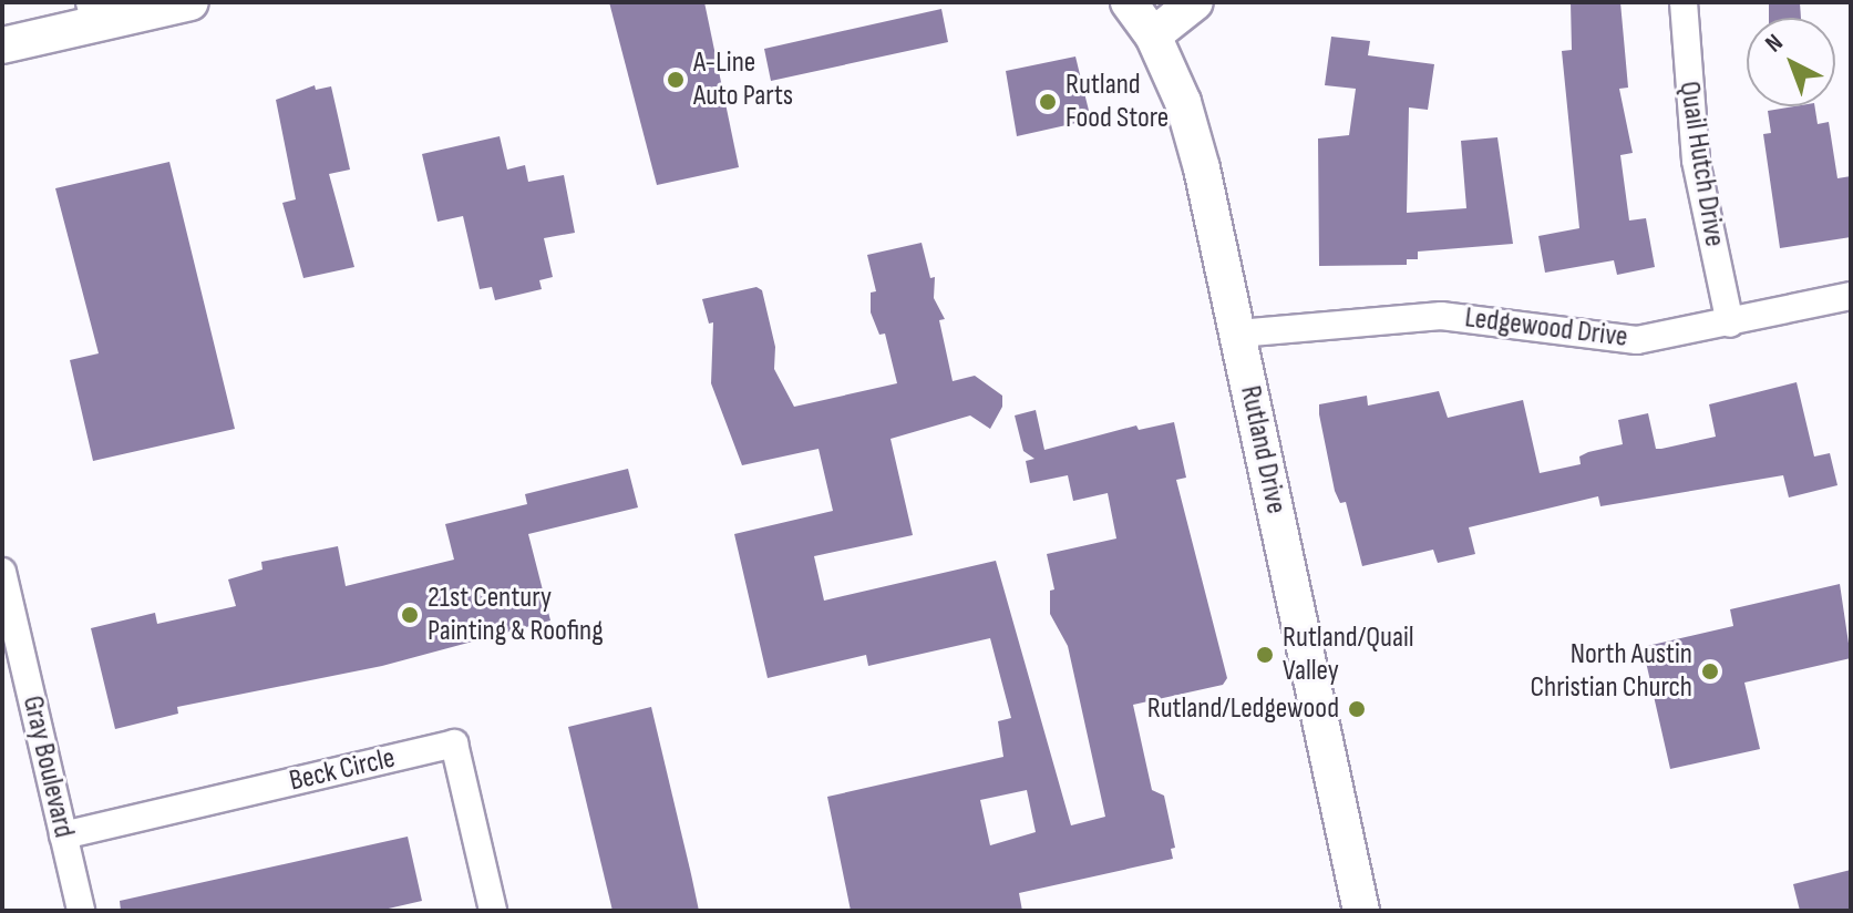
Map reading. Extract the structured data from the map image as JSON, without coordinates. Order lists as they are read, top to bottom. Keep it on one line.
{"streets":{"street":["Quail Hutch Drive","Ledgewood Drive","Rutland Drive","Gray Boulevard","Beck Circle"]},"crossings":[["Quail Hutch Drive","Ledgewood Drive"],["Ledgewood Drive","Rutland Drive"],["Gray Boulevard","Beck Circle"]],"places":["A-Line Auto Parts","Rutland Food Store","21st Century Painting & Roofing","Rutland/Quail Valley","North Austin Christian Church","Rutland/Ledgewood"],"north":"top left"}
